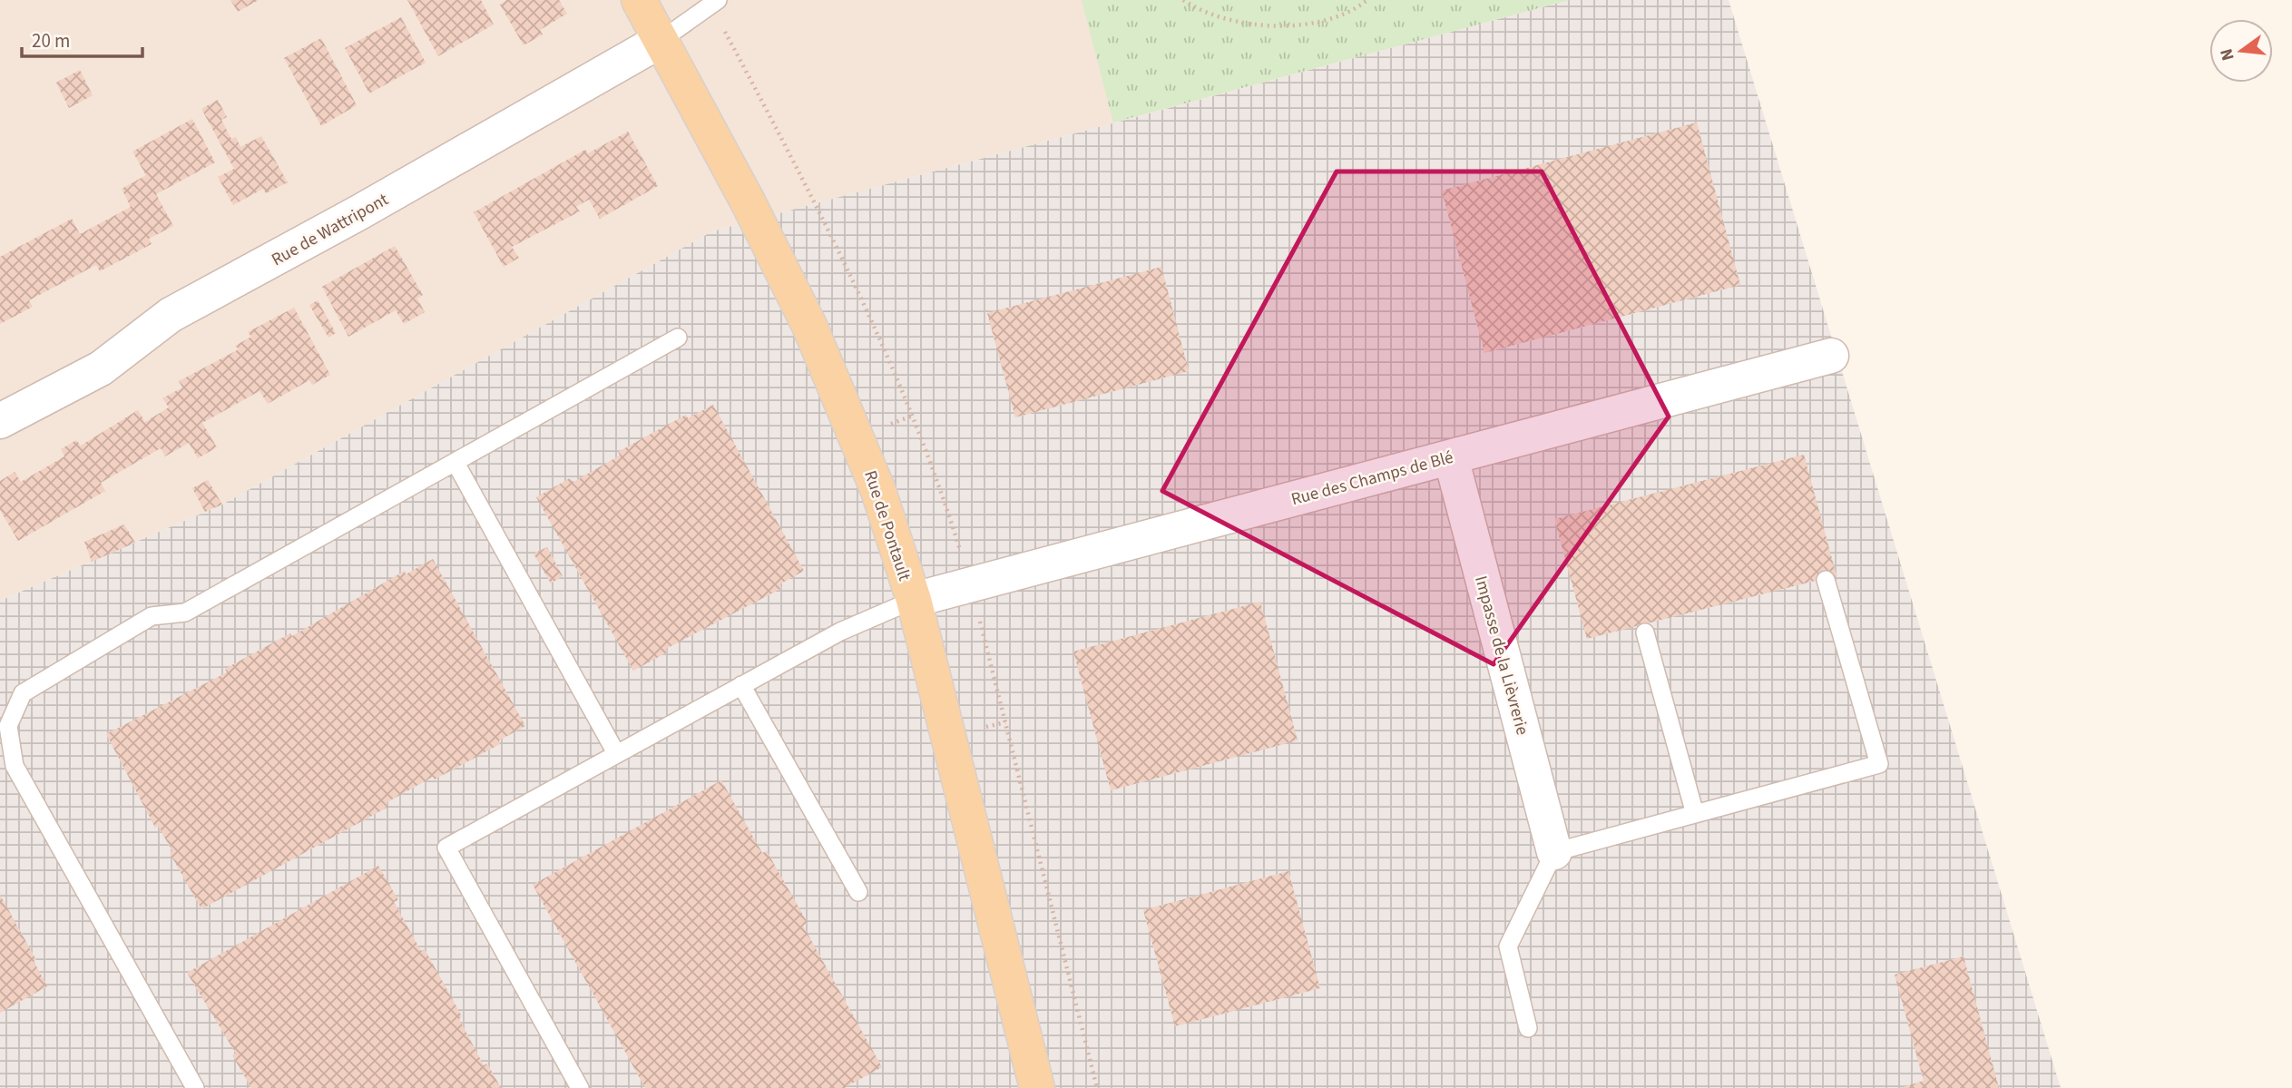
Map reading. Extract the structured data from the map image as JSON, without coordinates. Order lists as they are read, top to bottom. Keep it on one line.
{"streets":{"main road":["Rue de Pontault"],"street":["Rue de Wattripont","Rue des Champs de Blé","Impasse de la Lièvrerie"]},"crossings":[["Rue de Wattripont","Rue de Pontault"],["Rue des Champs de Blé","Rue de Pontault"],["Rue des Champs de Blé","Impasse de la Lièvrerie"]],"scale_bar":"20 m","north":"left"}
